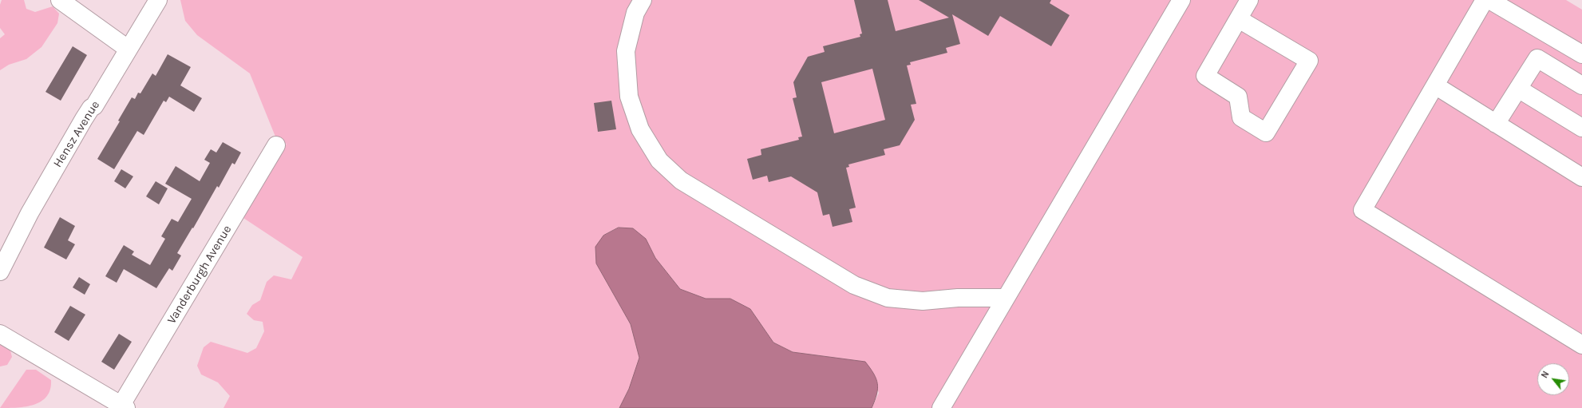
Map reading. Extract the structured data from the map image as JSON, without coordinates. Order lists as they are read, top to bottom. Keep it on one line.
{"streets":{"street":["Hensz Avenue","Vanderburgh Avenue"]},"north":"top left"}
